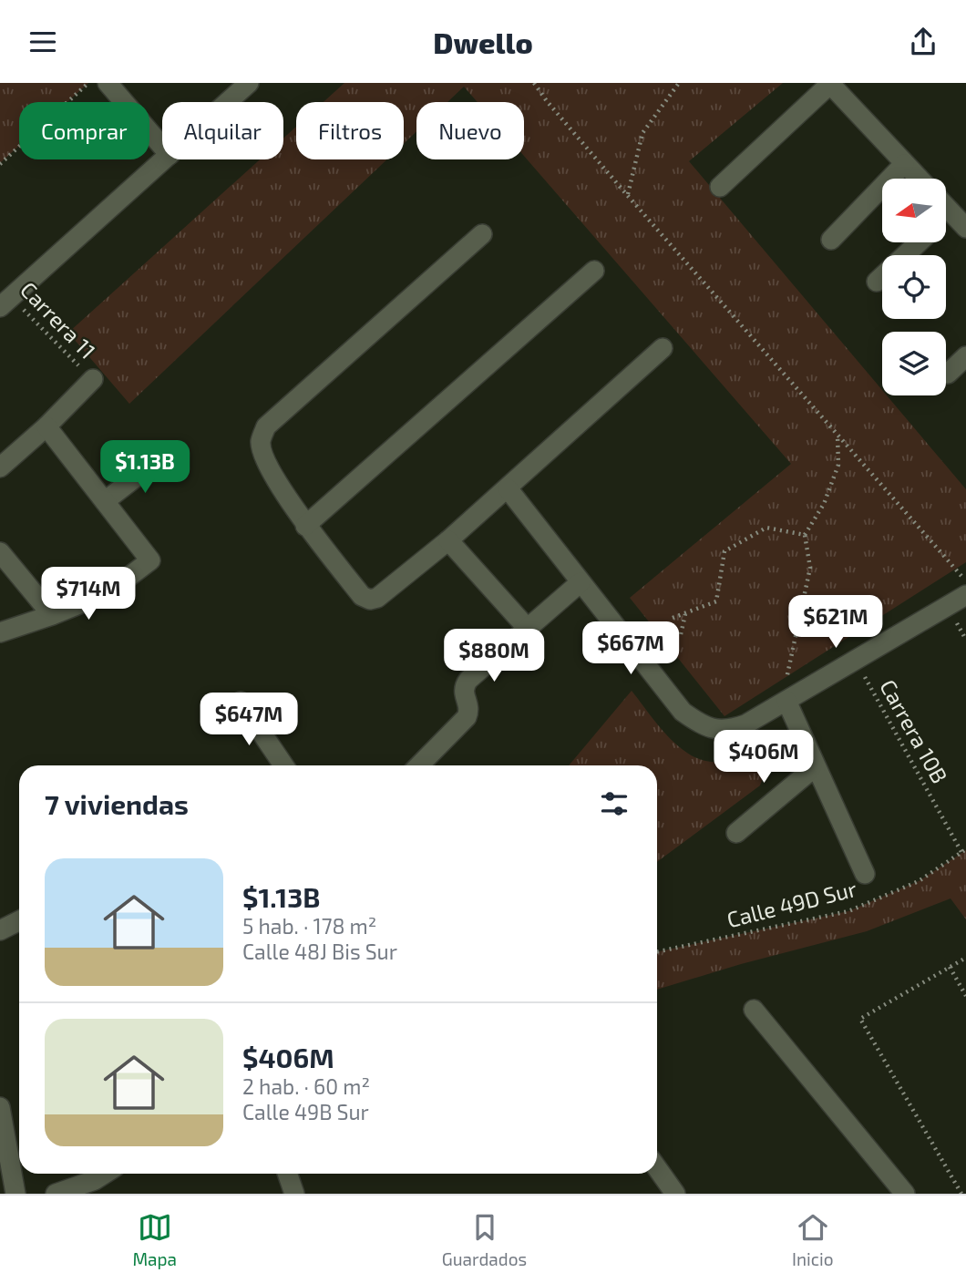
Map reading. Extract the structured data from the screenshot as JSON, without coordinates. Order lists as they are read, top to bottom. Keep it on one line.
{"streets":{"path":["Carrera 11","Carrera 10B","Calle 49D Sur"]},"crossings":[["Carrera 10B","Calle 49D Sur"]],"north":"left","page":{"header":"Dwello","chip":["Comprar","Alquilar","Filtros","Nuevo"],"price":["$1.13B","$714M","$621M","$667M","$880M","$647M","$406M"],"heading":"7 viviendas","list":[{"name":"$1.13B","note":"5 hab. · 178 m² · Calle 48J Bis Sur"},{"name":"$406M","note":"2 hab. · 60 m² · Calle 49B Sur"}],"tabs":["Mapa","Guardados","Inicio"]}}
